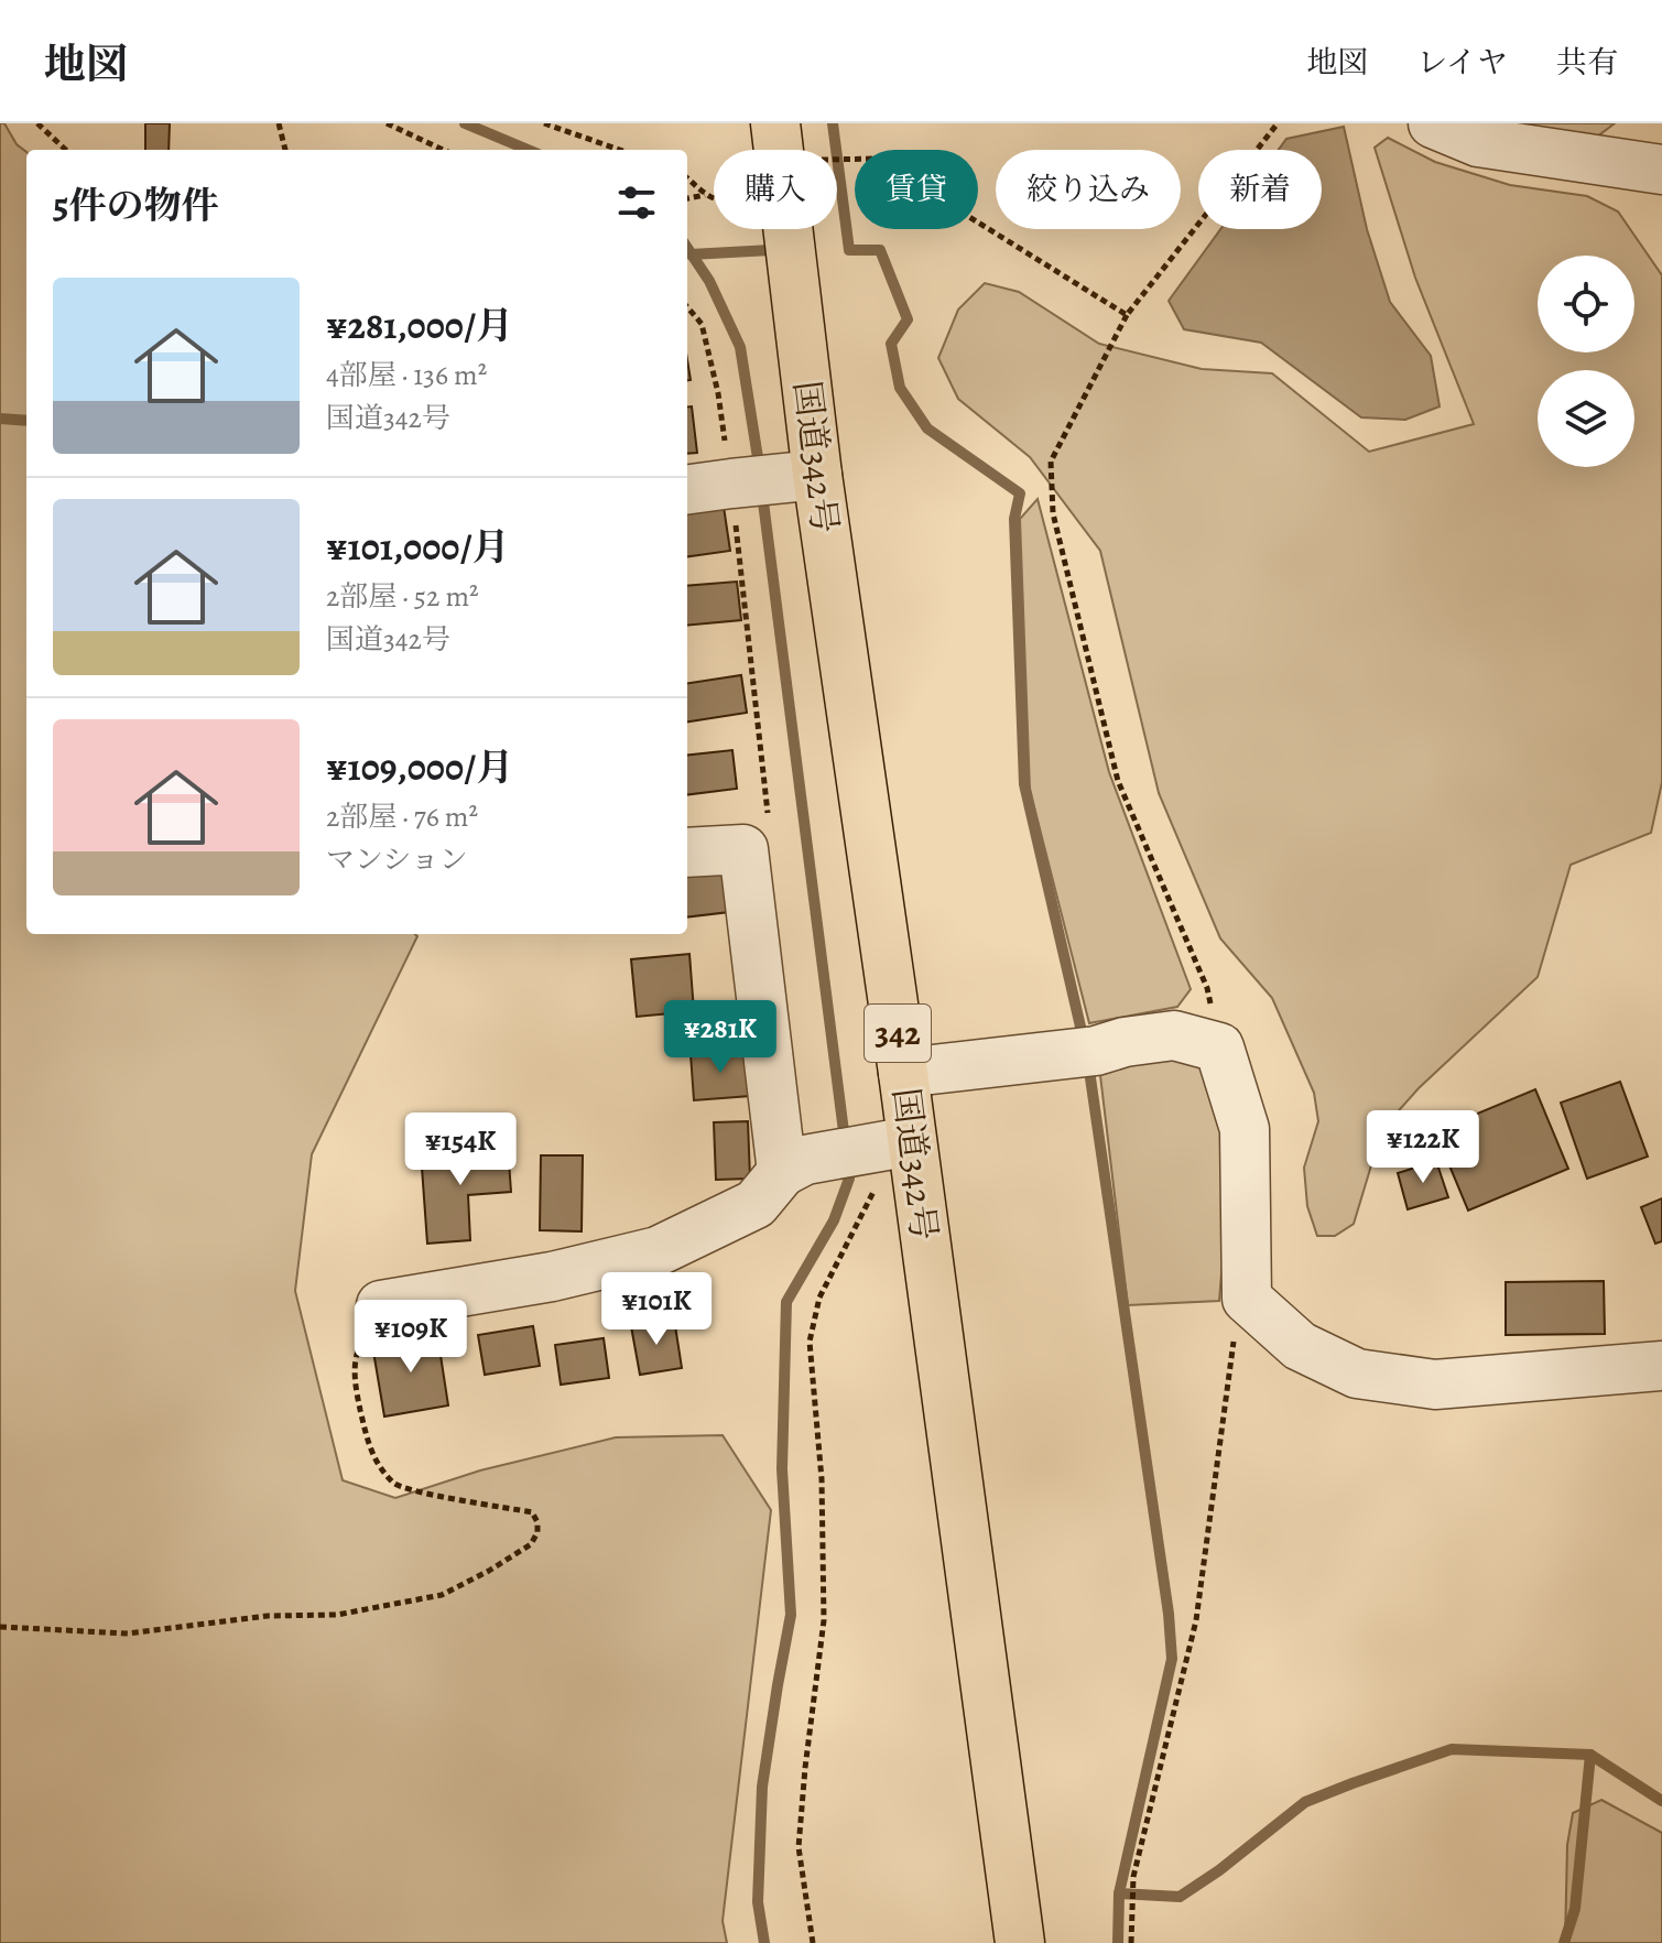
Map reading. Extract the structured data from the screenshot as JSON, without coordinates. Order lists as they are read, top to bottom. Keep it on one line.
{"streets":{"highway":["国道342号","342"]},"page":{"header":"地図","nav":["地図","レイヤ","共有"],"chip":["購入","賃貸","絞り込み","新着"],"heading":"5件の物件","list":[{"name":"¥281,000/月","note":"4部屋 · 136 m² · 国道342号"},{"name":"¥101,000/月","note":"2部屋 · 52 m² · 国道342号"},{"name":"¥109,000/月","note":"2部屋 · 76 m² · マンション"}],"price":["¥281K","¥122K","¥154K","¥101K","¥109K"]}}
